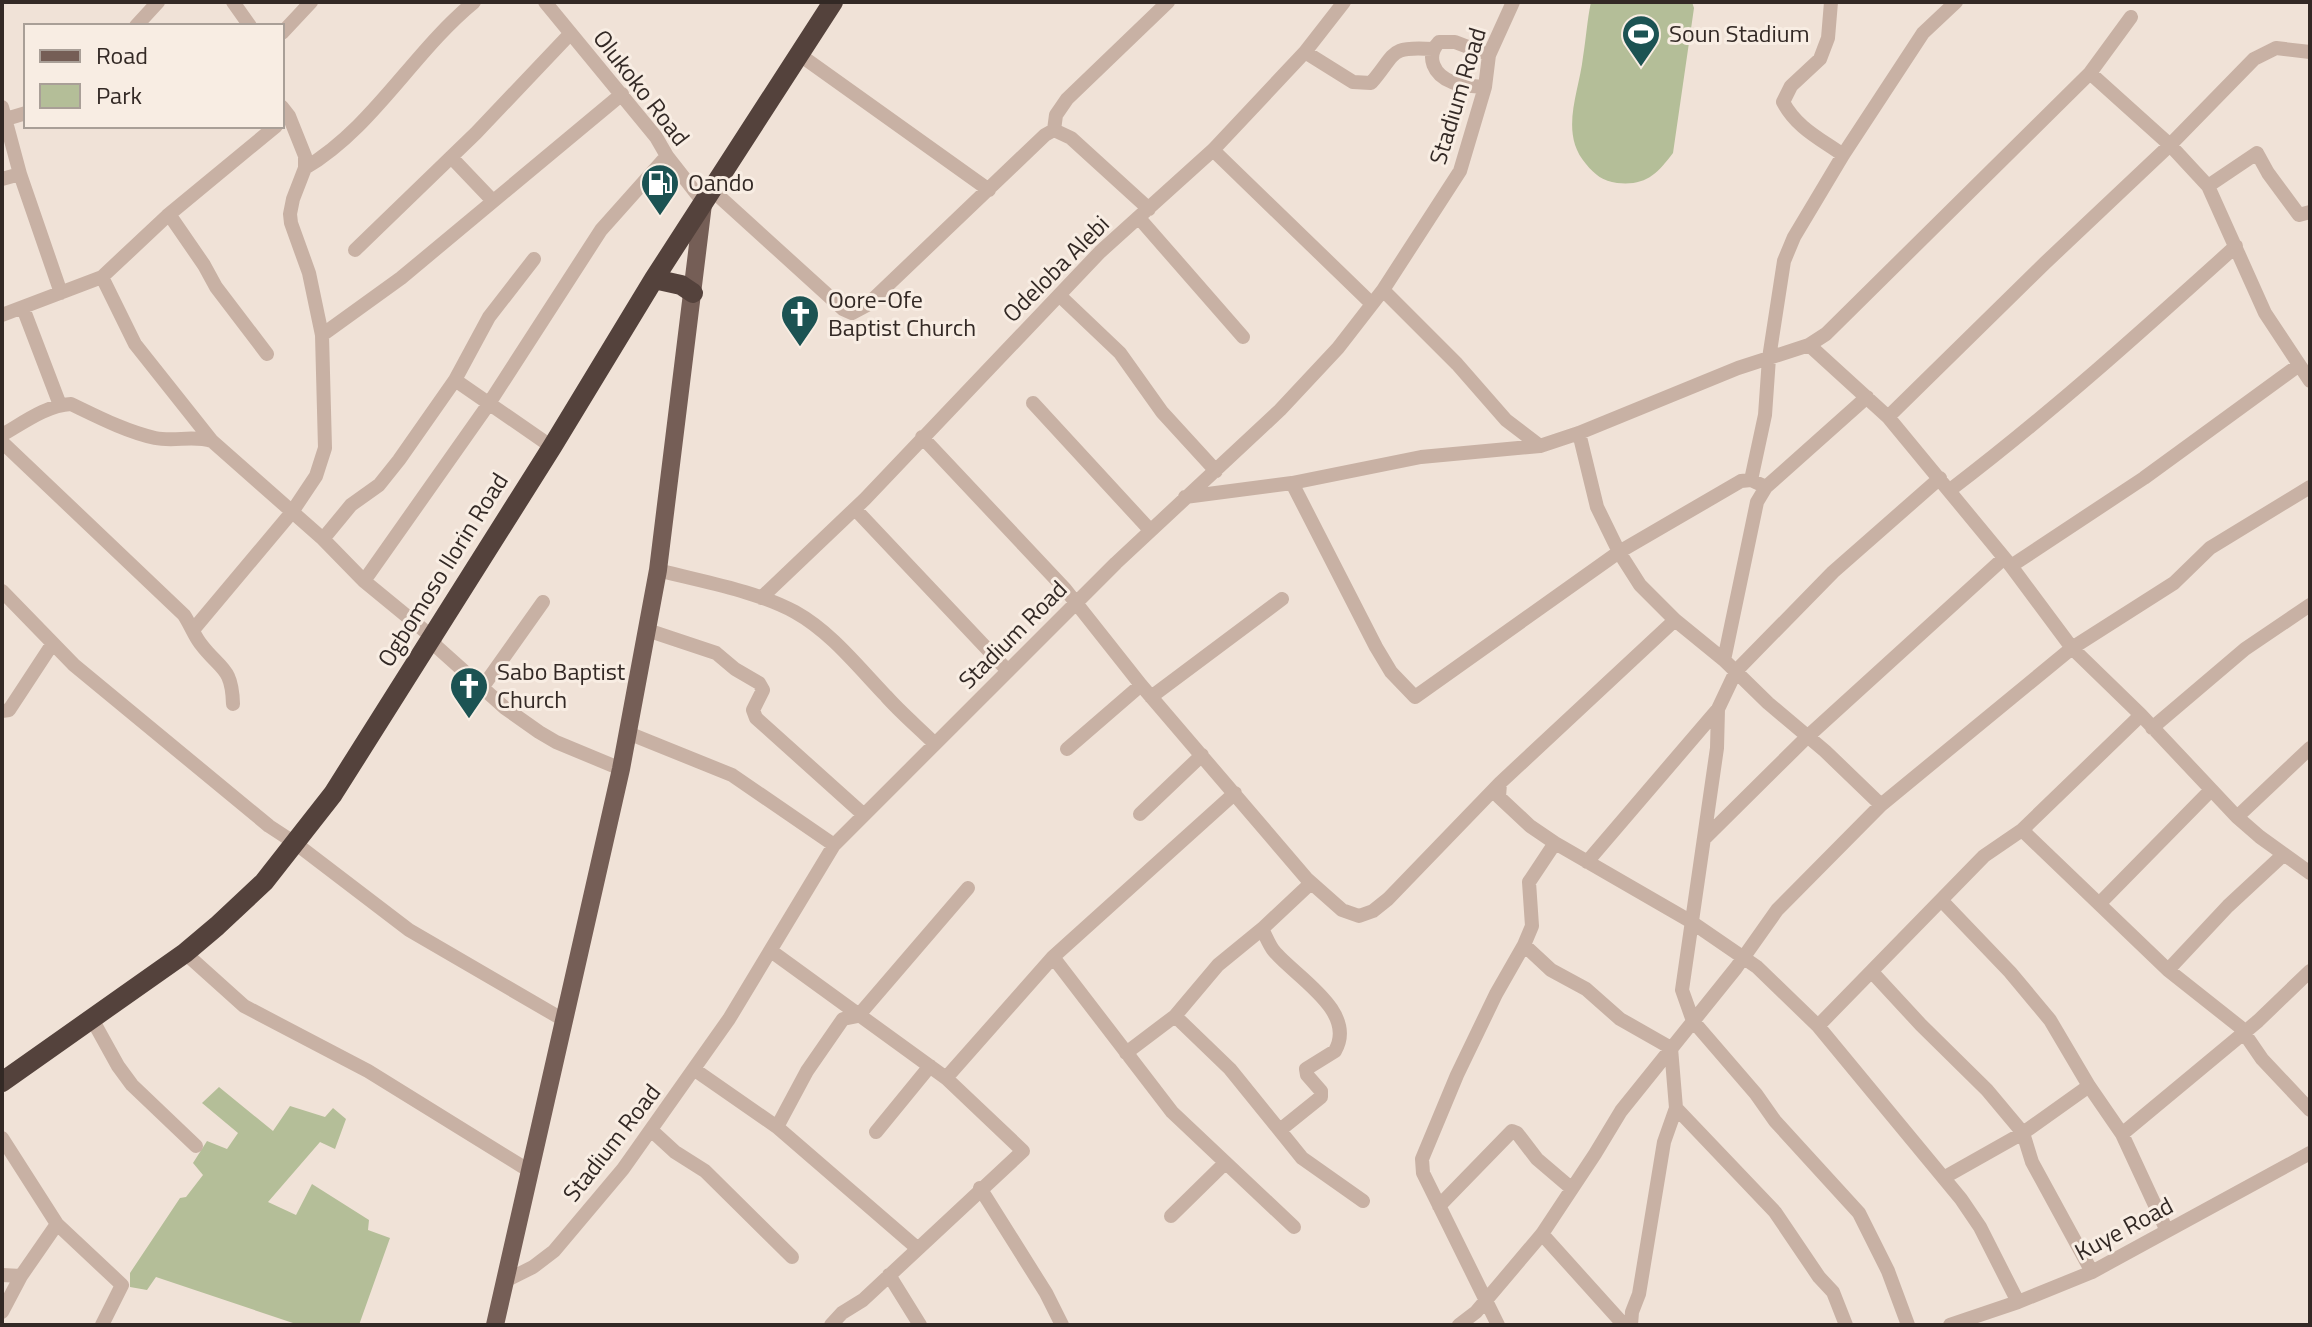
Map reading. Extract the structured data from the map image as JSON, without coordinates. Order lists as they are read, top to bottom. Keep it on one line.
{"streets":{"highway":["Ogbomoso Ilorin Road"],"street":["Olukoko Road","Stadium Road","Odeloba Alebi","Kuye Road"]},"crossings":[["Olukoko Road","Ogbomoso Ilorin Road"]],"places":{"sports":["Soun Stadium"],"fuel station":["Oando"],"church":["Oore-Ofe Baptist Church","Sabo Baptist Church"]},"legend":["Road","Park"]}
